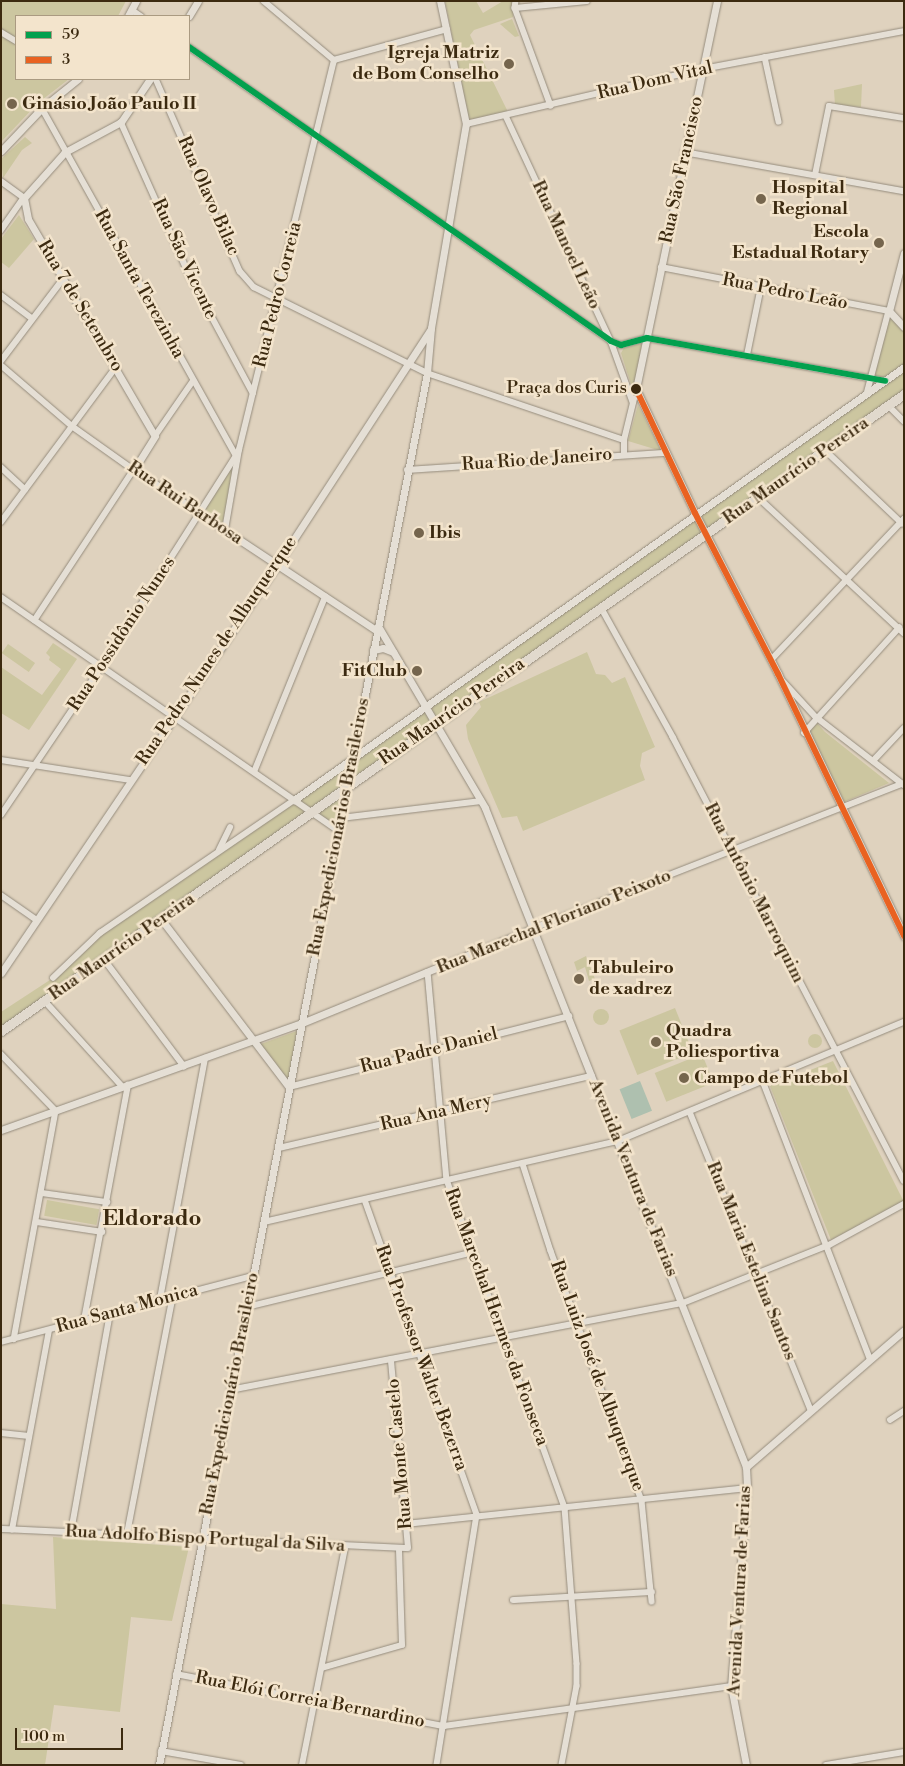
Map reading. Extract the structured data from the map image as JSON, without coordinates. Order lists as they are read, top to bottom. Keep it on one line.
{"streets":{"main road":["Rua Maurício Pereira"],"street":["Rua Dom Vital","Rua São Francisco","Rua Olavo Bilac","Rua Manoel Leão","Rua São Vicente","Rua Santa Terezinha","Rua Pedro Leão","Rua Pedro Correia","Rua 7 de Setembro","Rua Rio de Janeiro","Rua Rui Barbosa","Rua Possidônio Nunes","Rua Pedro Nunes de Albuquerque","Rua Expedicionários Brasileiros","Rua Antônio Marroquim","Rua Marechal Floriano Peixoto","Rua Padre Daniel","Rua Ana Mery","Avenida Ventura de Farias","Rua Maria Estelina Santos","Rua Santa Monica","Rua Marechal Hermes da Fonseca","Rua Professor Walter Bezerra","Rua Luiz José de Albuquerque","Rua Expedicionário Brasileiro","Rua Monte Castelo","Rua Adolfo Bispo Portugal da Silva","Rua Elói Correia Bernardino"]},"crossings":[["Rua Dom Vital","Rua São Francisco"],["Rua Dom Vital","Rua Manoel Leão"],["Rua Dom Vital","Rua Expedicionários Brasileiros"],["Rua São Francisco","Rua Pedro Leão"],["Rua Olavo Bilac","Rua Pedro Correia"],["Rua Olavo Bilac","Rua Pedro Nunes de Albuquerque"],["Rua Olavo Bilac","Rua Expedicionários Brasileiros"],["Rua São Vicente","Rua Pedro Correia"],["Rua Santa Terezinha","Rua Pedro Correia"],["Rua Santa Terezinha","Rua Possidônio Nunes"],["Rua Pedro Correia","Rua Rui Barbosa"],["Rua Pedro Correia","Rua Possidônio Nunes"],["Rua Rio de Janeiro","Rua Expedicionários Brasileiros"],["Rua Maurício Pereira","Rua Expedicionários Brasileiros"],["Rua Maurício Pereira","Rua Antônio Marroquim"],["Rua Maurício Pereira","Avenida Ventura de Farias"],["Rua Rui Barbosa","Rua Possidônio Nunes"],["Rua Rui Barbosa","Rua Pedro Nunes de Albuquerque"],["Rua Rui Barbosa","Rua Expedicionários Brasileiros"],["Rua Rui Barbosa","Avenida Ventura de Farias"],["Rua Pedro Nunes de Albuquerque","Rua Expedicionários Brasileiros"],["Rua Expedicionários Brasileiros","Rua Marechal Floriano Peixoto"],["Rua Expedicionários Brasileiros","Avenida Ventura de Farias"],["Rua Expedicionários Brasileiros","Rua Expedicionário Brasileiro"],["Rua Antônio Marroquim","Rua Marechal Floriano Peixoto"],["Rua Marechal Floriano Peixoto","Avenida Ventura de Farias"],["Rua Marechal Floriano Peixoto","Rua Marechal Hermes da Fonseca"],["Rua Marechal Floriano Peixoto","Rua Expedicionário Brasileiro"],["Rua Padre Daniel","Avenida Ventura de Farias"],["Rua Padre Daniel","Rua Marechal Hermes da Fonseca"],["Rua Padre Daniel","Rua Expedicionário Brasileiro"],["Rua Ana Mery","Avenida Ventura de Farias"],["Rua Ana Mery","Rua Marechal Hermes da Fonseca"],["Rua Ana Mery","Rua Expedicionário Brasileiro"],["Avenida Ventura de Farias","Rua Elói Correia Bernardino"],["Rua Santa Monica","Rua Expedicionário Brasileiro"],["Rua Marechal Hermes da Fonseca","Rua Elói Correia Bernardino"],["Rua Expedicionário Brasileiro","Rua Adolfo Bispo Portugal da Silva"],["Rua Expedicionário Brasileiro","Rua Elói Correia Bernardino"],["Rua Monte Castelo","Rua Adolfo Bispo Portugal da Silva"]],"districts":["Eldorado"],"places":["Igreja Matriz de Bom Conselho","Ginásio João Paulo II","Hospital Regional","Escola Estadual Rotary","Praça dos Curis","Ibis","FitClub","Tabuleiro de xadrez","Quadra Poliesportiva","Campo de Futebol"],"lines":["transit line 59","transit line 3"],"legend":["59","3"],"scale_bar":"100 m"}
